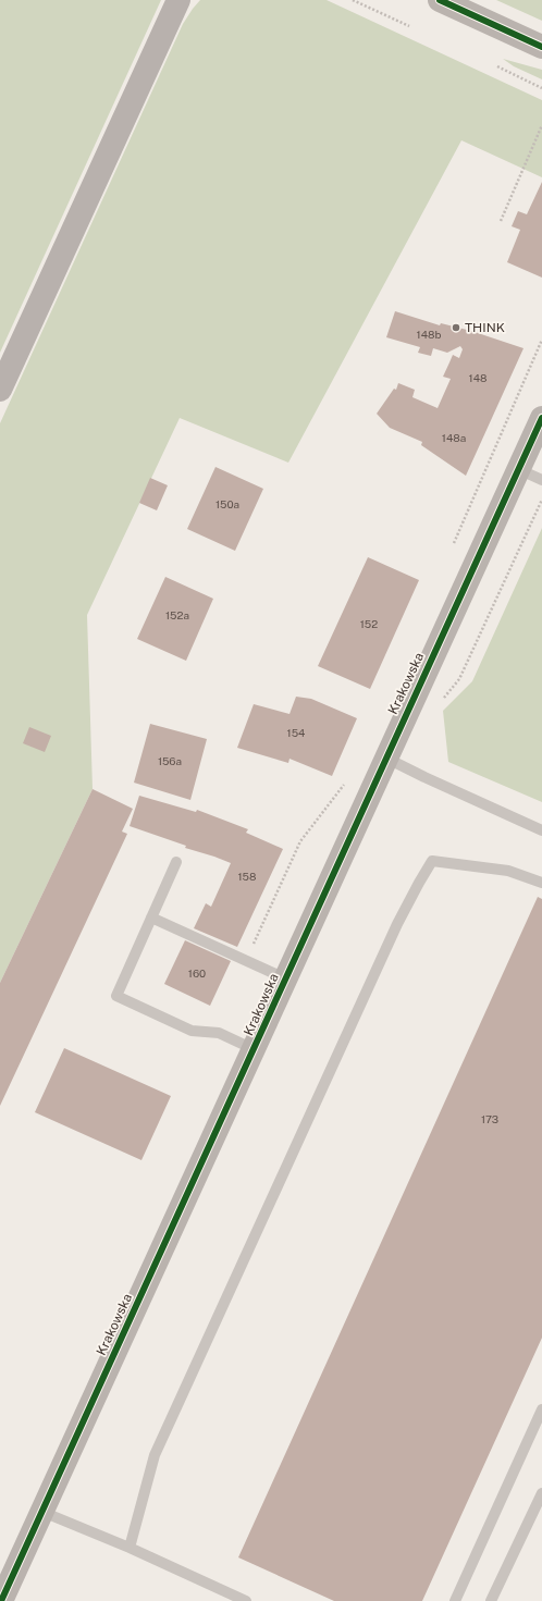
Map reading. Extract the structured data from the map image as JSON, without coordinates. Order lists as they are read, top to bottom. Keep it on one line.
{"streets":{"street":["Krakowska"]},"places":["THINK"],"house_numbers":["148b","148","148a","150a","152a","152","154","156a","158","160","173"]}
